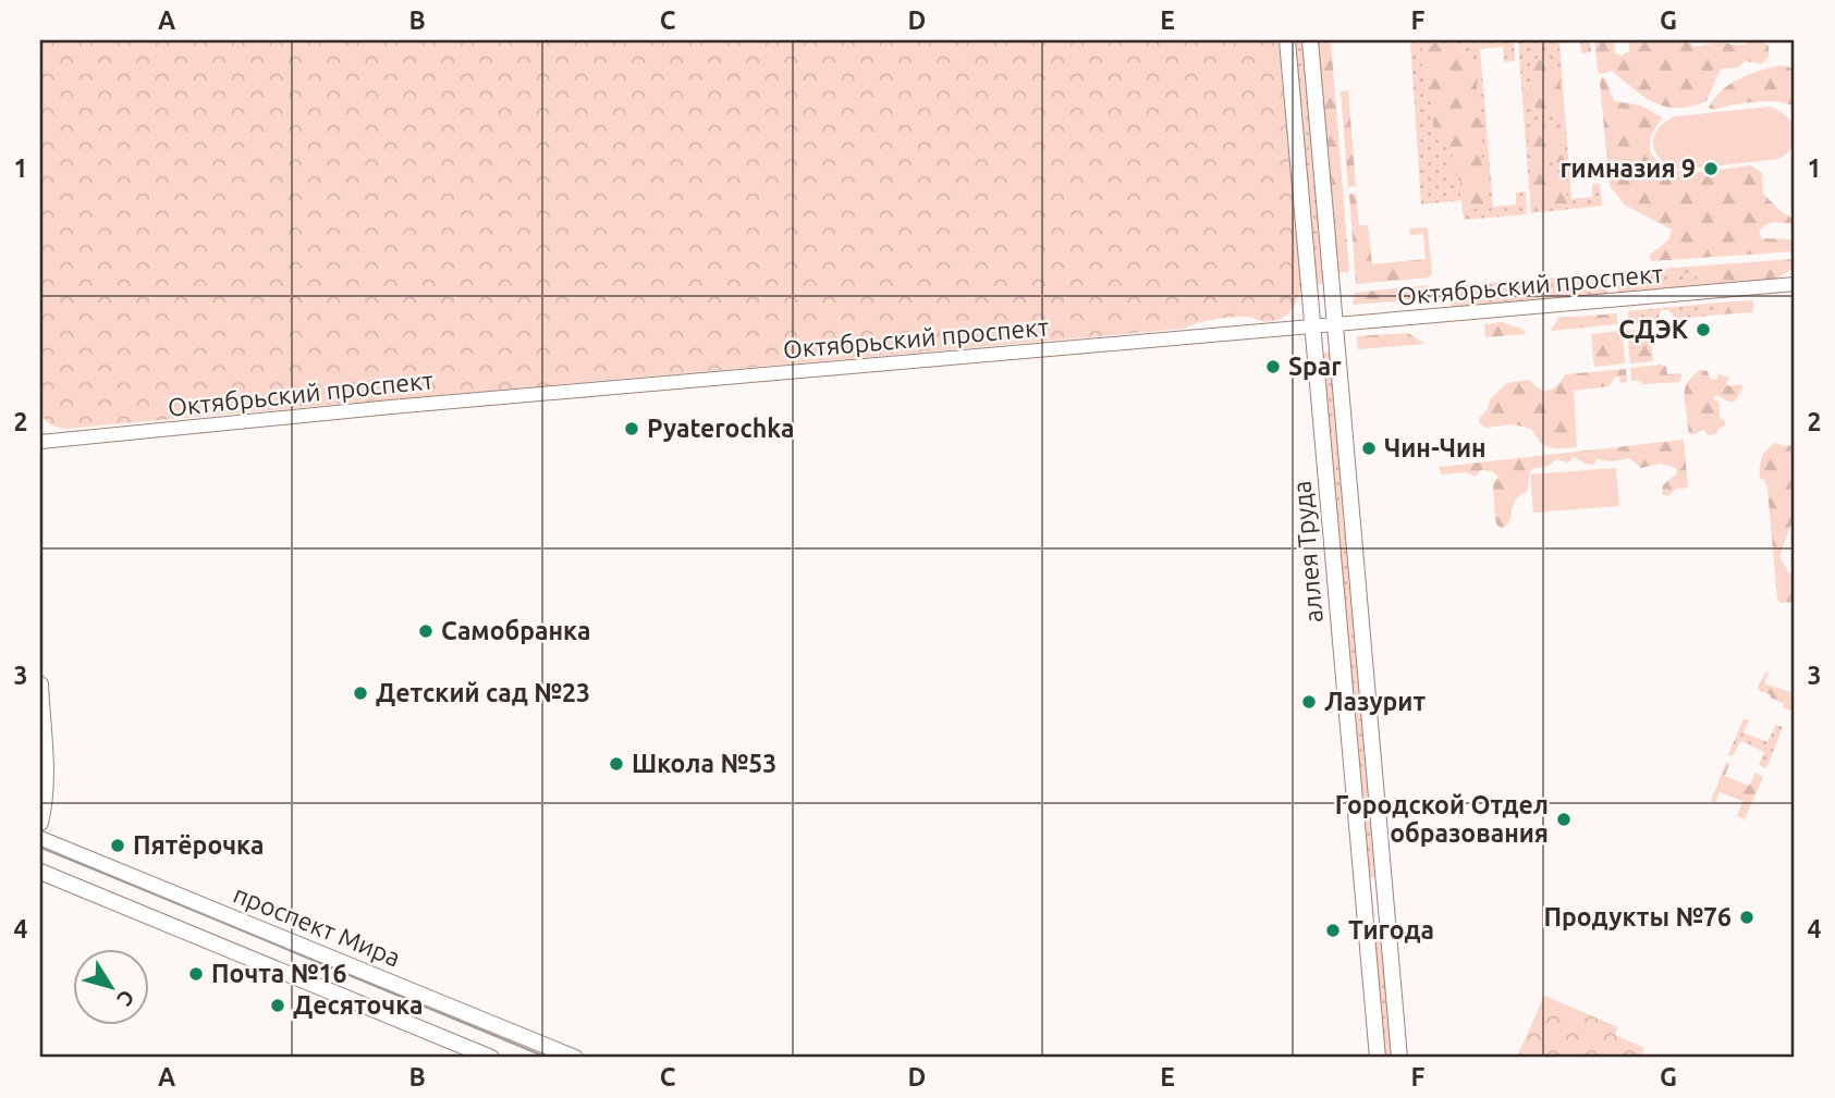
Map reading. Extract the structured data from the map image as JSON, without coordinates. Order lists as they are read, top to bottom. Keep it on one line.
{"streets":{"main road":["аллея Труда","проспект Мира"],"street":["Октябрьский проспект"]},"crossings":[["Октябрьский проспект","аллея Труда"]],"places":["гимназия 9","СДЭК","Spar","Pyaterochka","Чин-Чин","Самобранка","Детский сад №23","Лазурит","Школа №53","Городской Отдел образования","Пятёрочка","Продукты №76","Тигода","Почта №16","Десяточка"],"north":"bottom right","grid":{"columns":["A","B","C","D","E","F","G"],"rows":["1","2","3","4"]}}
